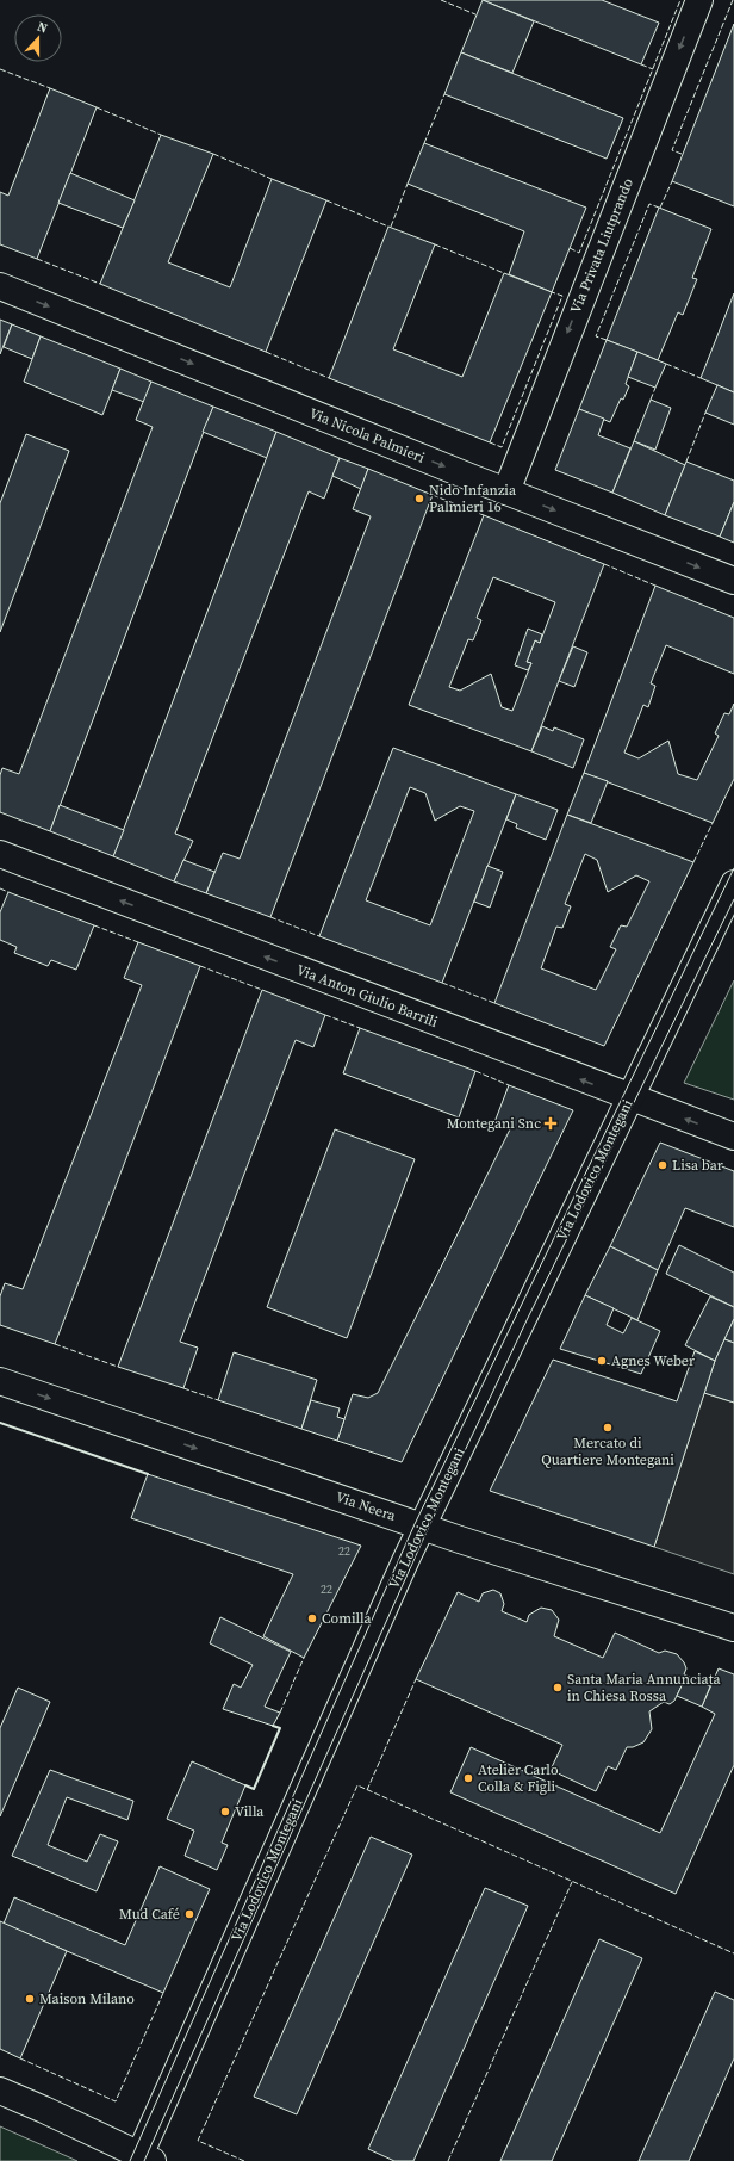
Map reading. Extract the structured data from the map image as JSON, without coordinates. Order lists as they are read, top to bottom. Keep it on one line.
{"streets":{"street":["Via Privata Liutprando","Via Nicola Palmieri","Via Anton Giulio Barrili","Via Lodovico Montegani","Via Neera"]},"crossings":[["Via Privata Liutprando","Via Nicola Palmieri"],["Via Anton Giulio Barrili","Via Lodovico Montegani"],["Via Lodovico Montegani","Via Neera"]],"one_way":["Via Privata Liutprando","Via Nicola Palmieri","Via Anton Giulio Barrili","Via Neera"],"places":{"other":["Nido Infanzia Palmieri 16","Lisa bar","Agnes Weber","Mercato di Quartiere Montegani","Comilla","Santa Maria Annunciata in Chiesa Rossa","Atelier Carlo Colla & Figli","Villa","Mud Café","Maison Milano"],"health":["Montegani Snc"]},"house_numbers":["22","22"],"north":"top"}
